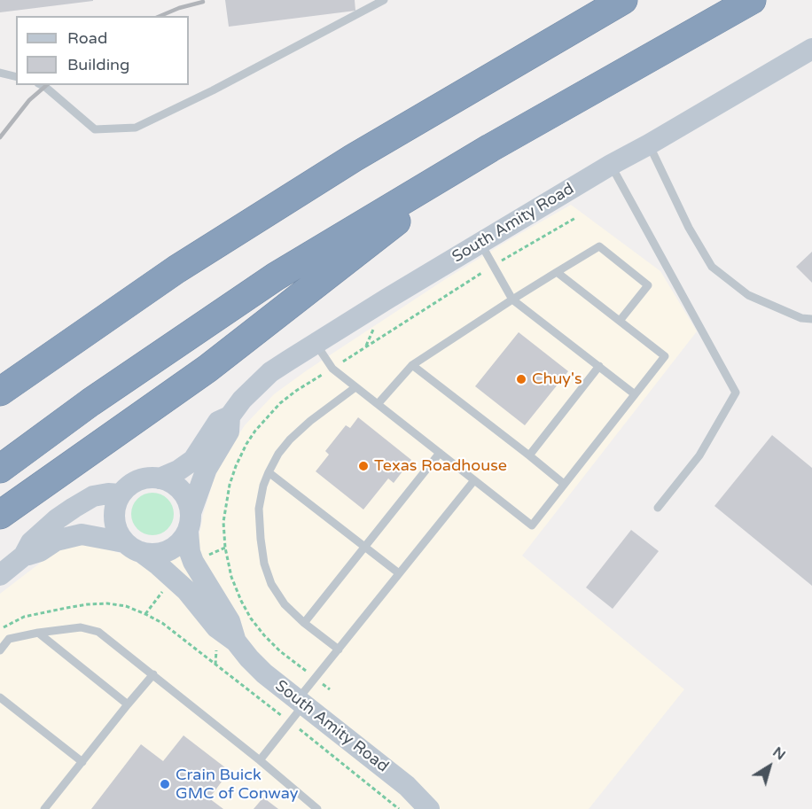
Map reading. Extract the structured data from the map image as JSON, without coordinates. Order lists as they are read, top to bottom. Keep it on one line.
{"streets":{"main road":["South Amity Road"]},"places":["Chuy's","Texas Roadhouse","Crain Buick GMC of Conway"],"legend":["Road","Building"],"north":"top right"}
